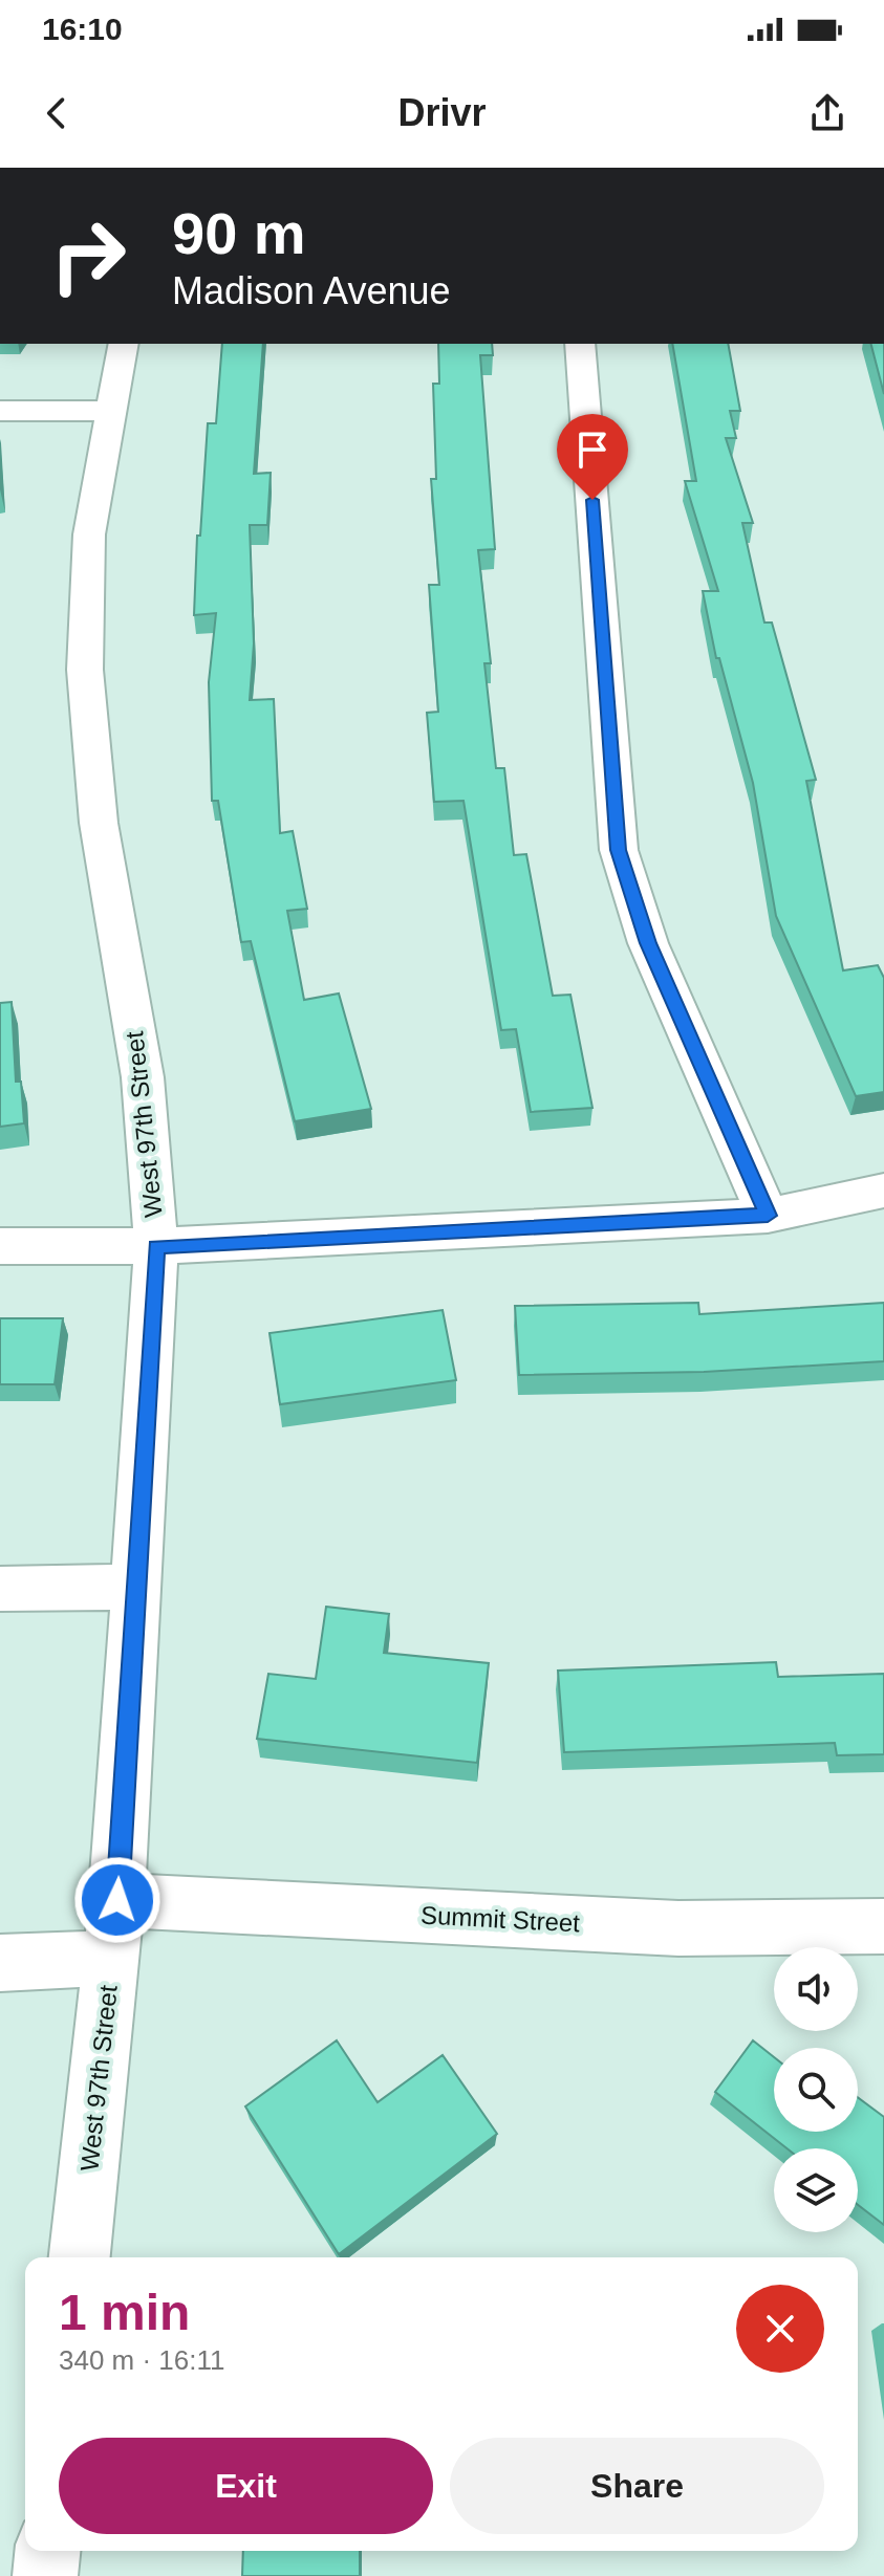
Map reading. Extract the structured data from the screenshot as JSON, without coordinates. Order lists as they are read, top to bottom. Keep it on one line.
{"streets":{"street":["West 97th Street","Summit Street"]},"crossings":[["West 97th Street","Summit Street"]],"page":{"status":"16:10","header":"Drivr","turn":["90 m","Madison Avenue"],"heading":["1 min","340 m · 16:11"],"buttons":["Exit","Share"]}}
